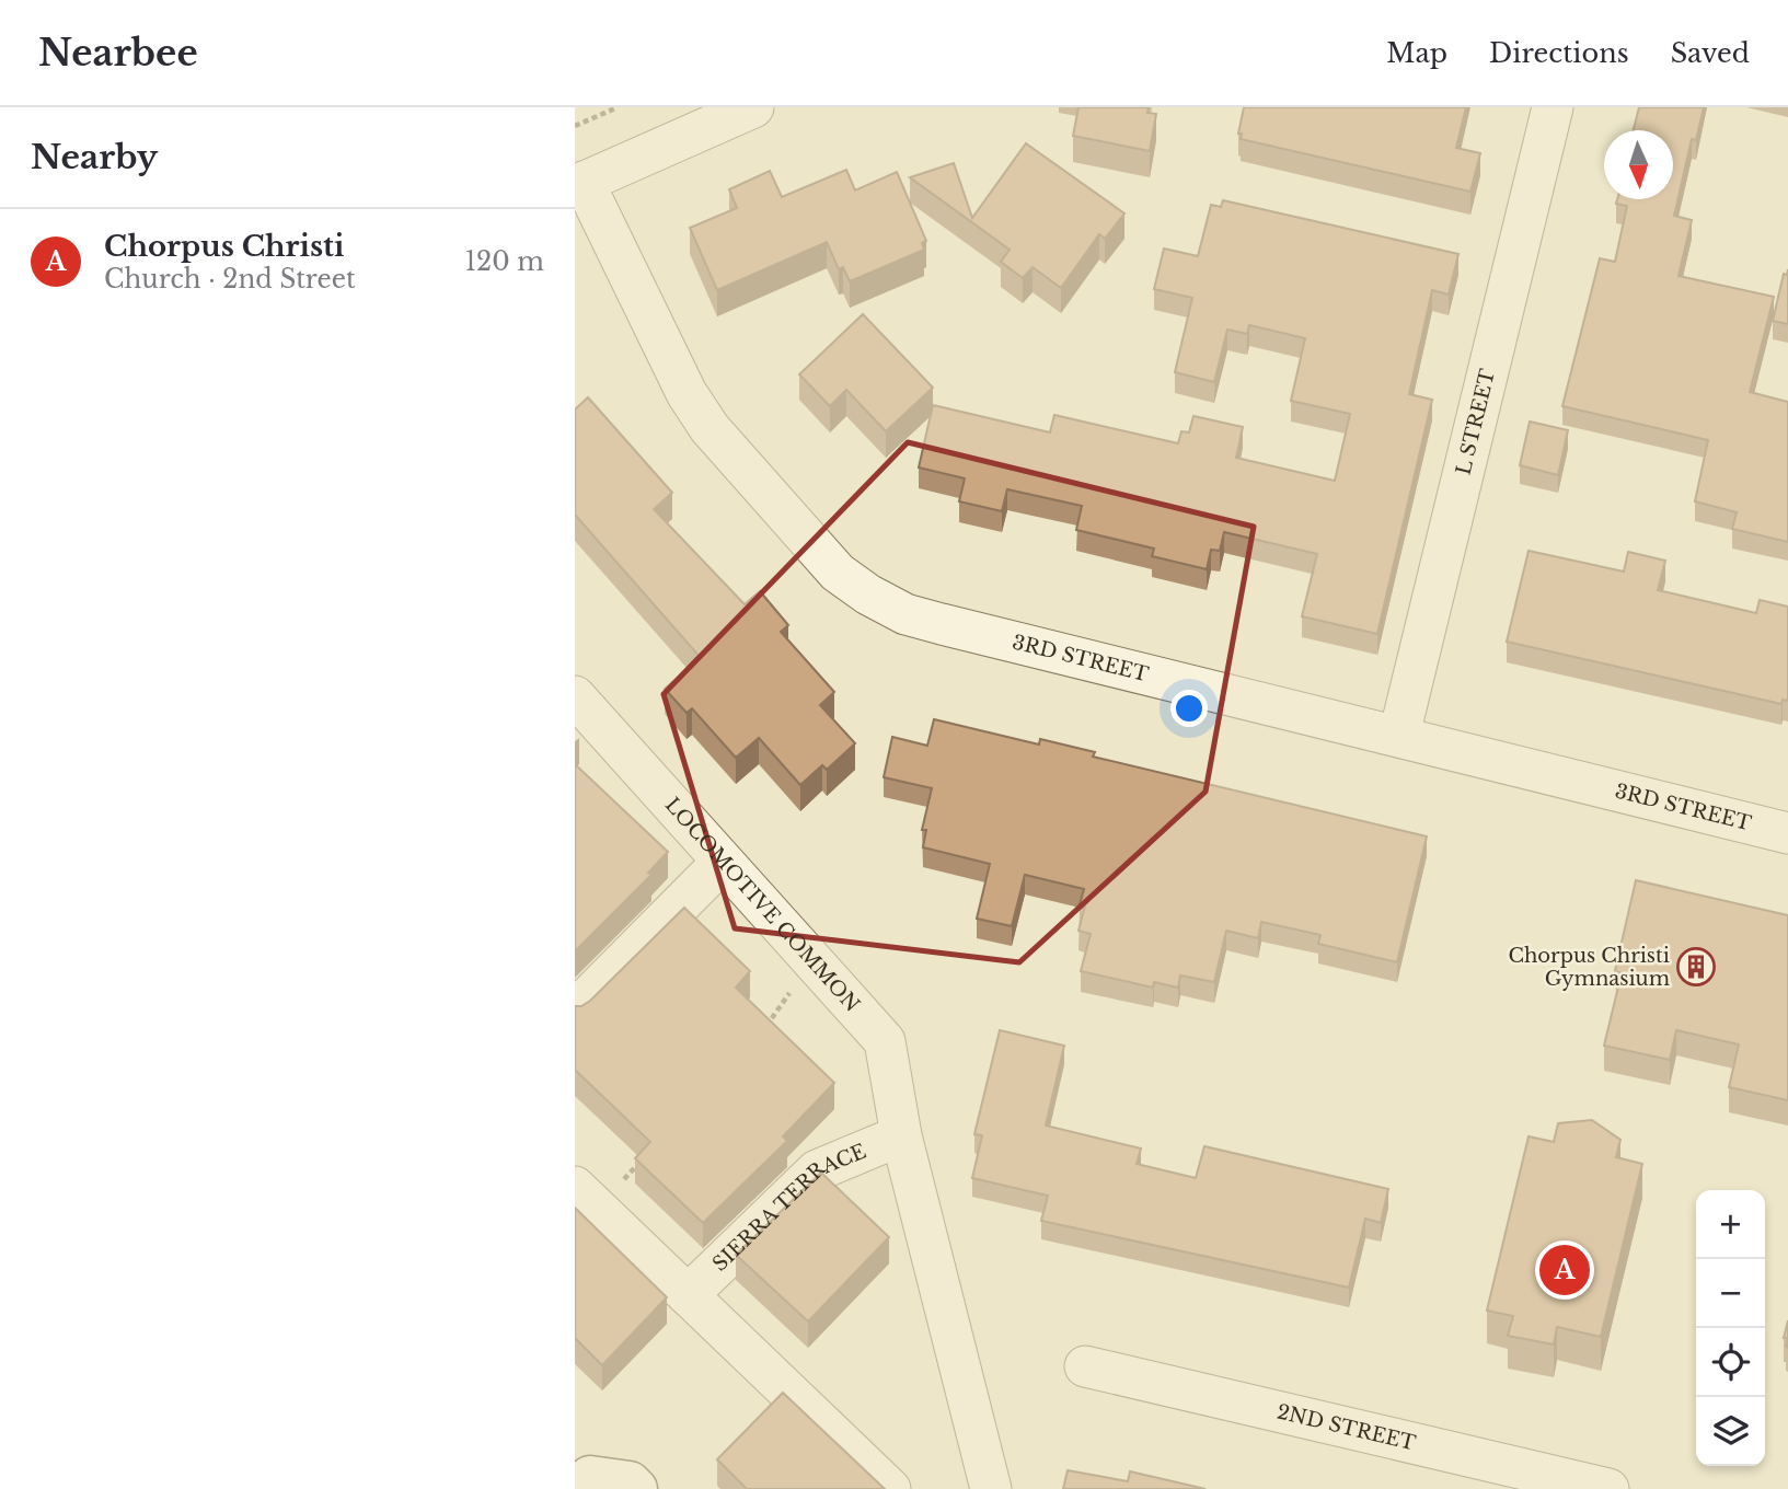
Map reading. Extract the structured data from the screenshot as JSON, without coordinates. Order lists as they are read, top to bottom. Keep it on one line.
{"streets":{"street":["L STREET","3RD STREET","LOCOMOTIVE COMMON","SIERRA TERRACE","2ND STREET"]},"crossings":[["L STREET","3RD STREET"],["LOCOMOTIVE COMMON","SIERRA TERRACE"]],"places":{"building":["Chorpus Christi Gymnasium"]},"north":"bottom","page":{"header":"Nearbee","nav":["Map","Directions","Saved"],"heading":"Nearby","list":[{"mark":"A","name":"Chorpus Christi","note":"Church · 2nd Street","value":"120 m"}],"map_buttons":["+","−"],"pins":"A"}}
